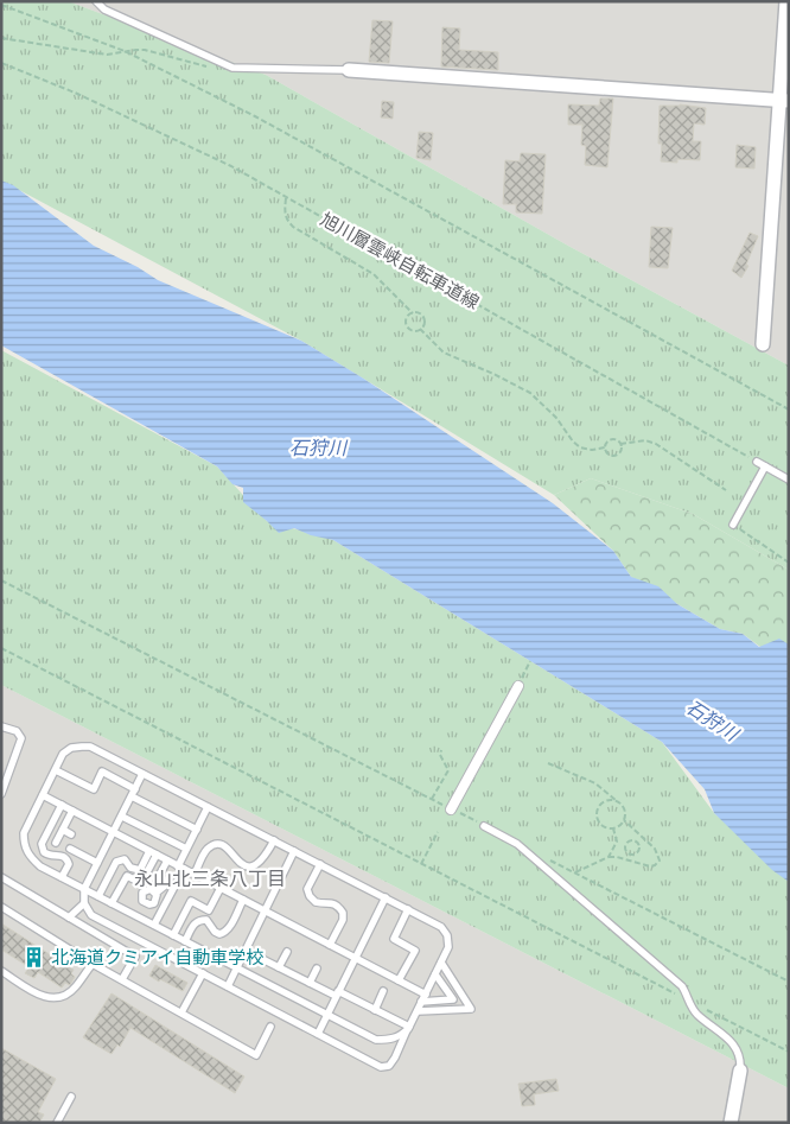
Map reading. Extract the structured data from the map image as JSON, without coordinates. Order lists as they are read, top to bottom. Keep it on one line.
{"streets":{"path":["旭川層雲峡自転車道線"]},"districts":["永山北三条八丁目"],"water":["石狩川"],"places":{"building":["北海道クミアイ自動車学校"]}}
